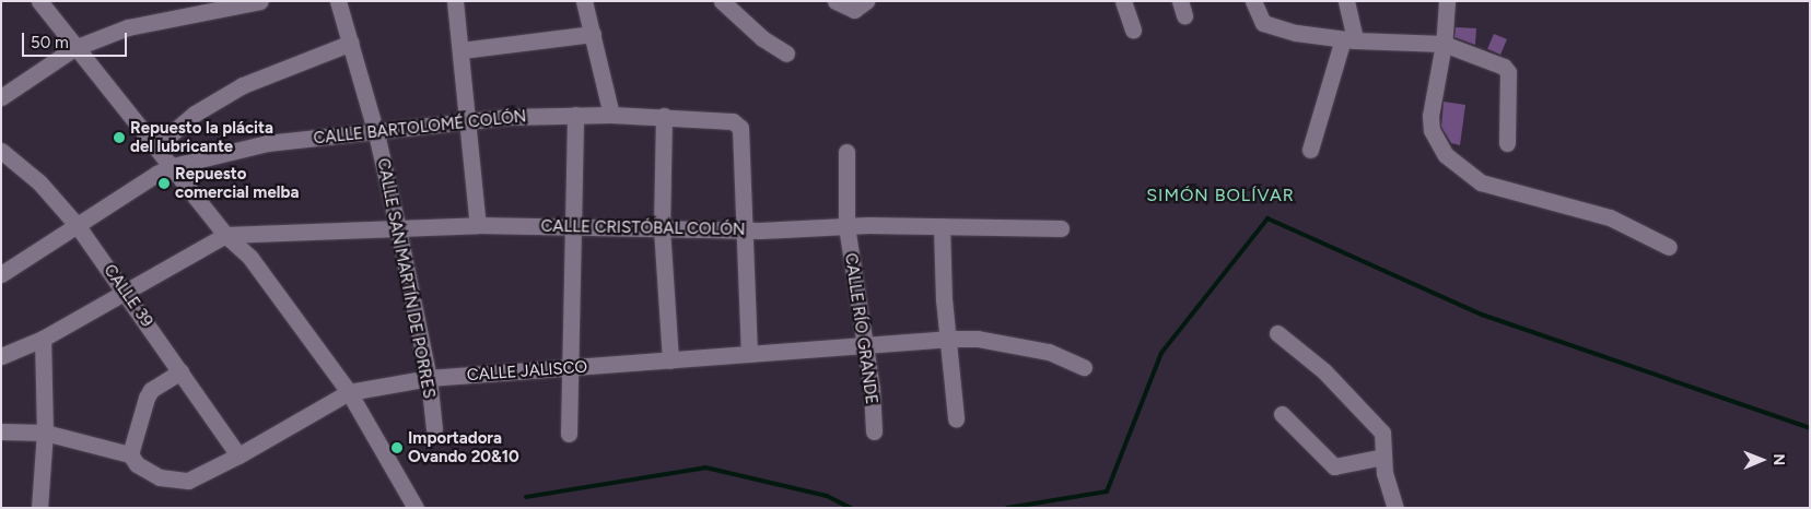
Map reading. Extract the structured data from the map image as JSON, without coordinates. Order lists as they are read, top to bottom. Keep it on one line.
{"streets":{"street":["CALLE BARTOLOMÉ COLÓN","CALLE CRISTÓBAL COLÓN","CALLE SAN MARTÍN DE PORRES","CALLE 39","CALLE RÍO GRANDE","CALLE JALISCO"]},"crossings":[["CALLE BARTOLOMÉ COLÓN","CALLE CRISTÓBAL COLÓN"],["CALLE BARTOLOMÉ COLÓN","CALLE SAN MARTÍN DE PORRES"],["CALLE BARTOLOMÉ COLÓN","CALLE 39"],["CALLE BARTOLOMÉ COLÓN","CALLE JALISCO"],["CALLE CRISTÓBAL COLÓN","CALLE SAN MARTÍN DE PORRES"],["CALLE CRISTÓBAL COLÓN","CALLE RÍO GRANDE"],["CALLE SAN MARTÍN DE PORRES","CALLE JALISCO"],["CALLE 39","CALLE JALISCO"],["CALLE RÍO GRANDE","CALLE JALISCO"]],"districts":["SIMÓN BOLÍVAR"],"places":["Repuesto la plácita del lubricante","Repuesto comercial melba","Importadora Ovando 20&10"],"scale_bar":"50 m","north":"right"}
